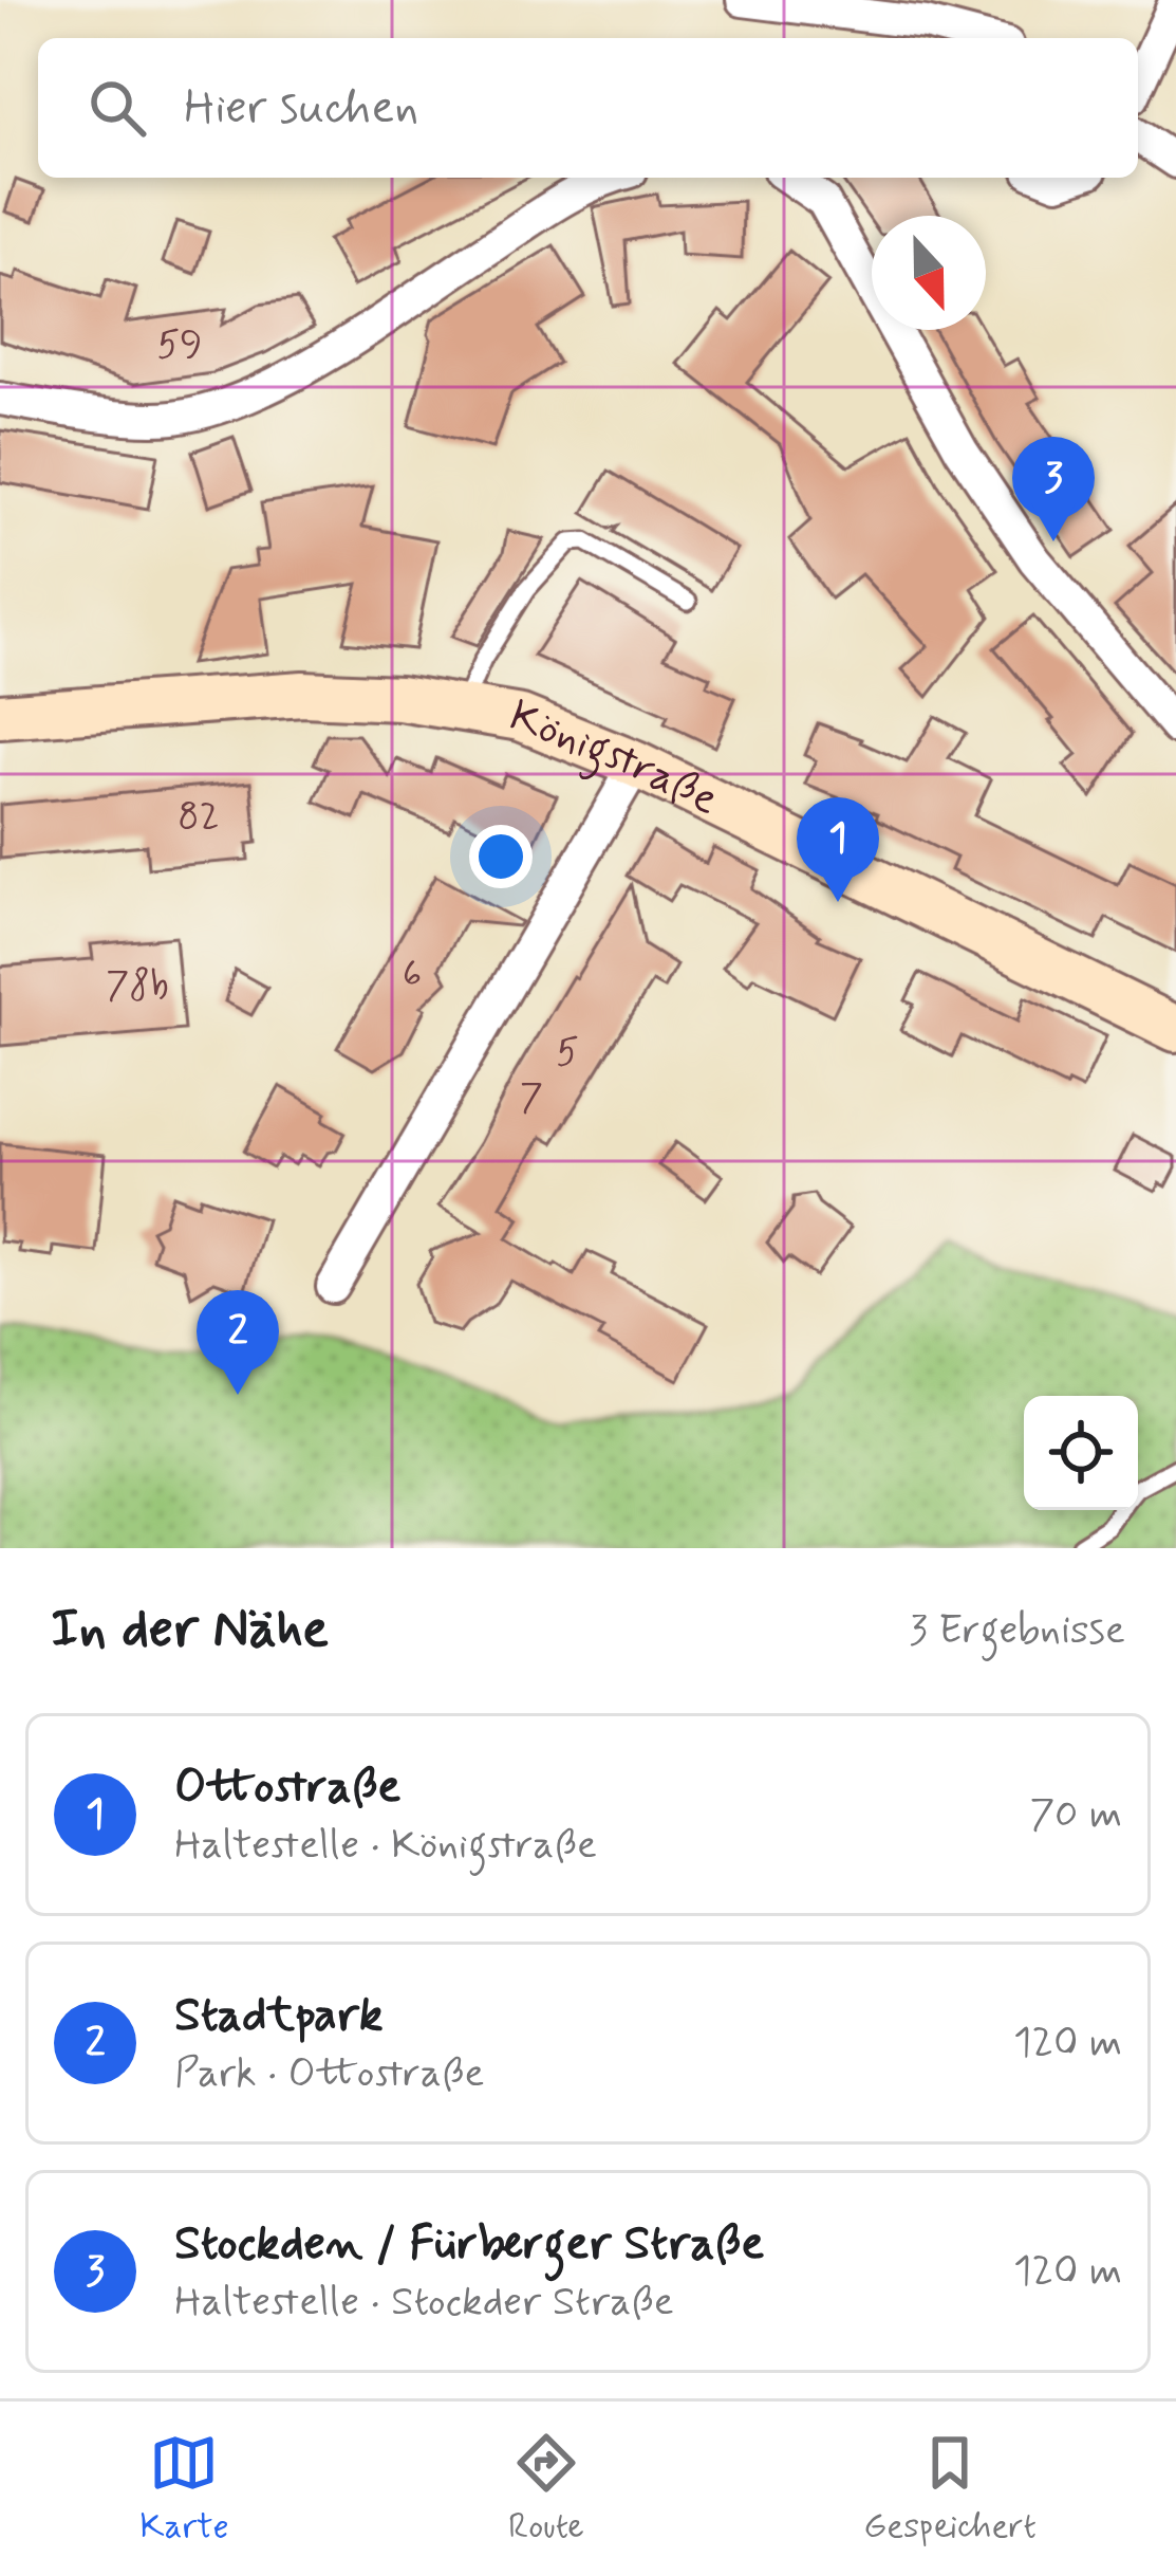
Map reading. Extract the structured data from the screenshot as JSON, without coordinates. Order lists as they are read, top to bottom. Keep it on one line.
{"streets":{"main road":["Königstraße"]},"house_numbers":["59","82","6","78b","5","7"],"north":"bottom","page":{"search":"Hier suchen","pins":["3","1","2"],"heading":["In der Nähe","3 Ergebnisse"],"list":[{"mark":"1","name":"Ottostraße","note":"Haltestelle · Königstraße","value":"70 m"},{"mark":"2","name":"Stadtpark","note":"Park · Ottostraße","value":"120 m"},{"mark":"3","name":"Stockden / Fürberger Straße","note":"Haltestelle · Stockder Straße","value":"120 m"}],"nav":["Karte","Route","Gespeichert"]}}
